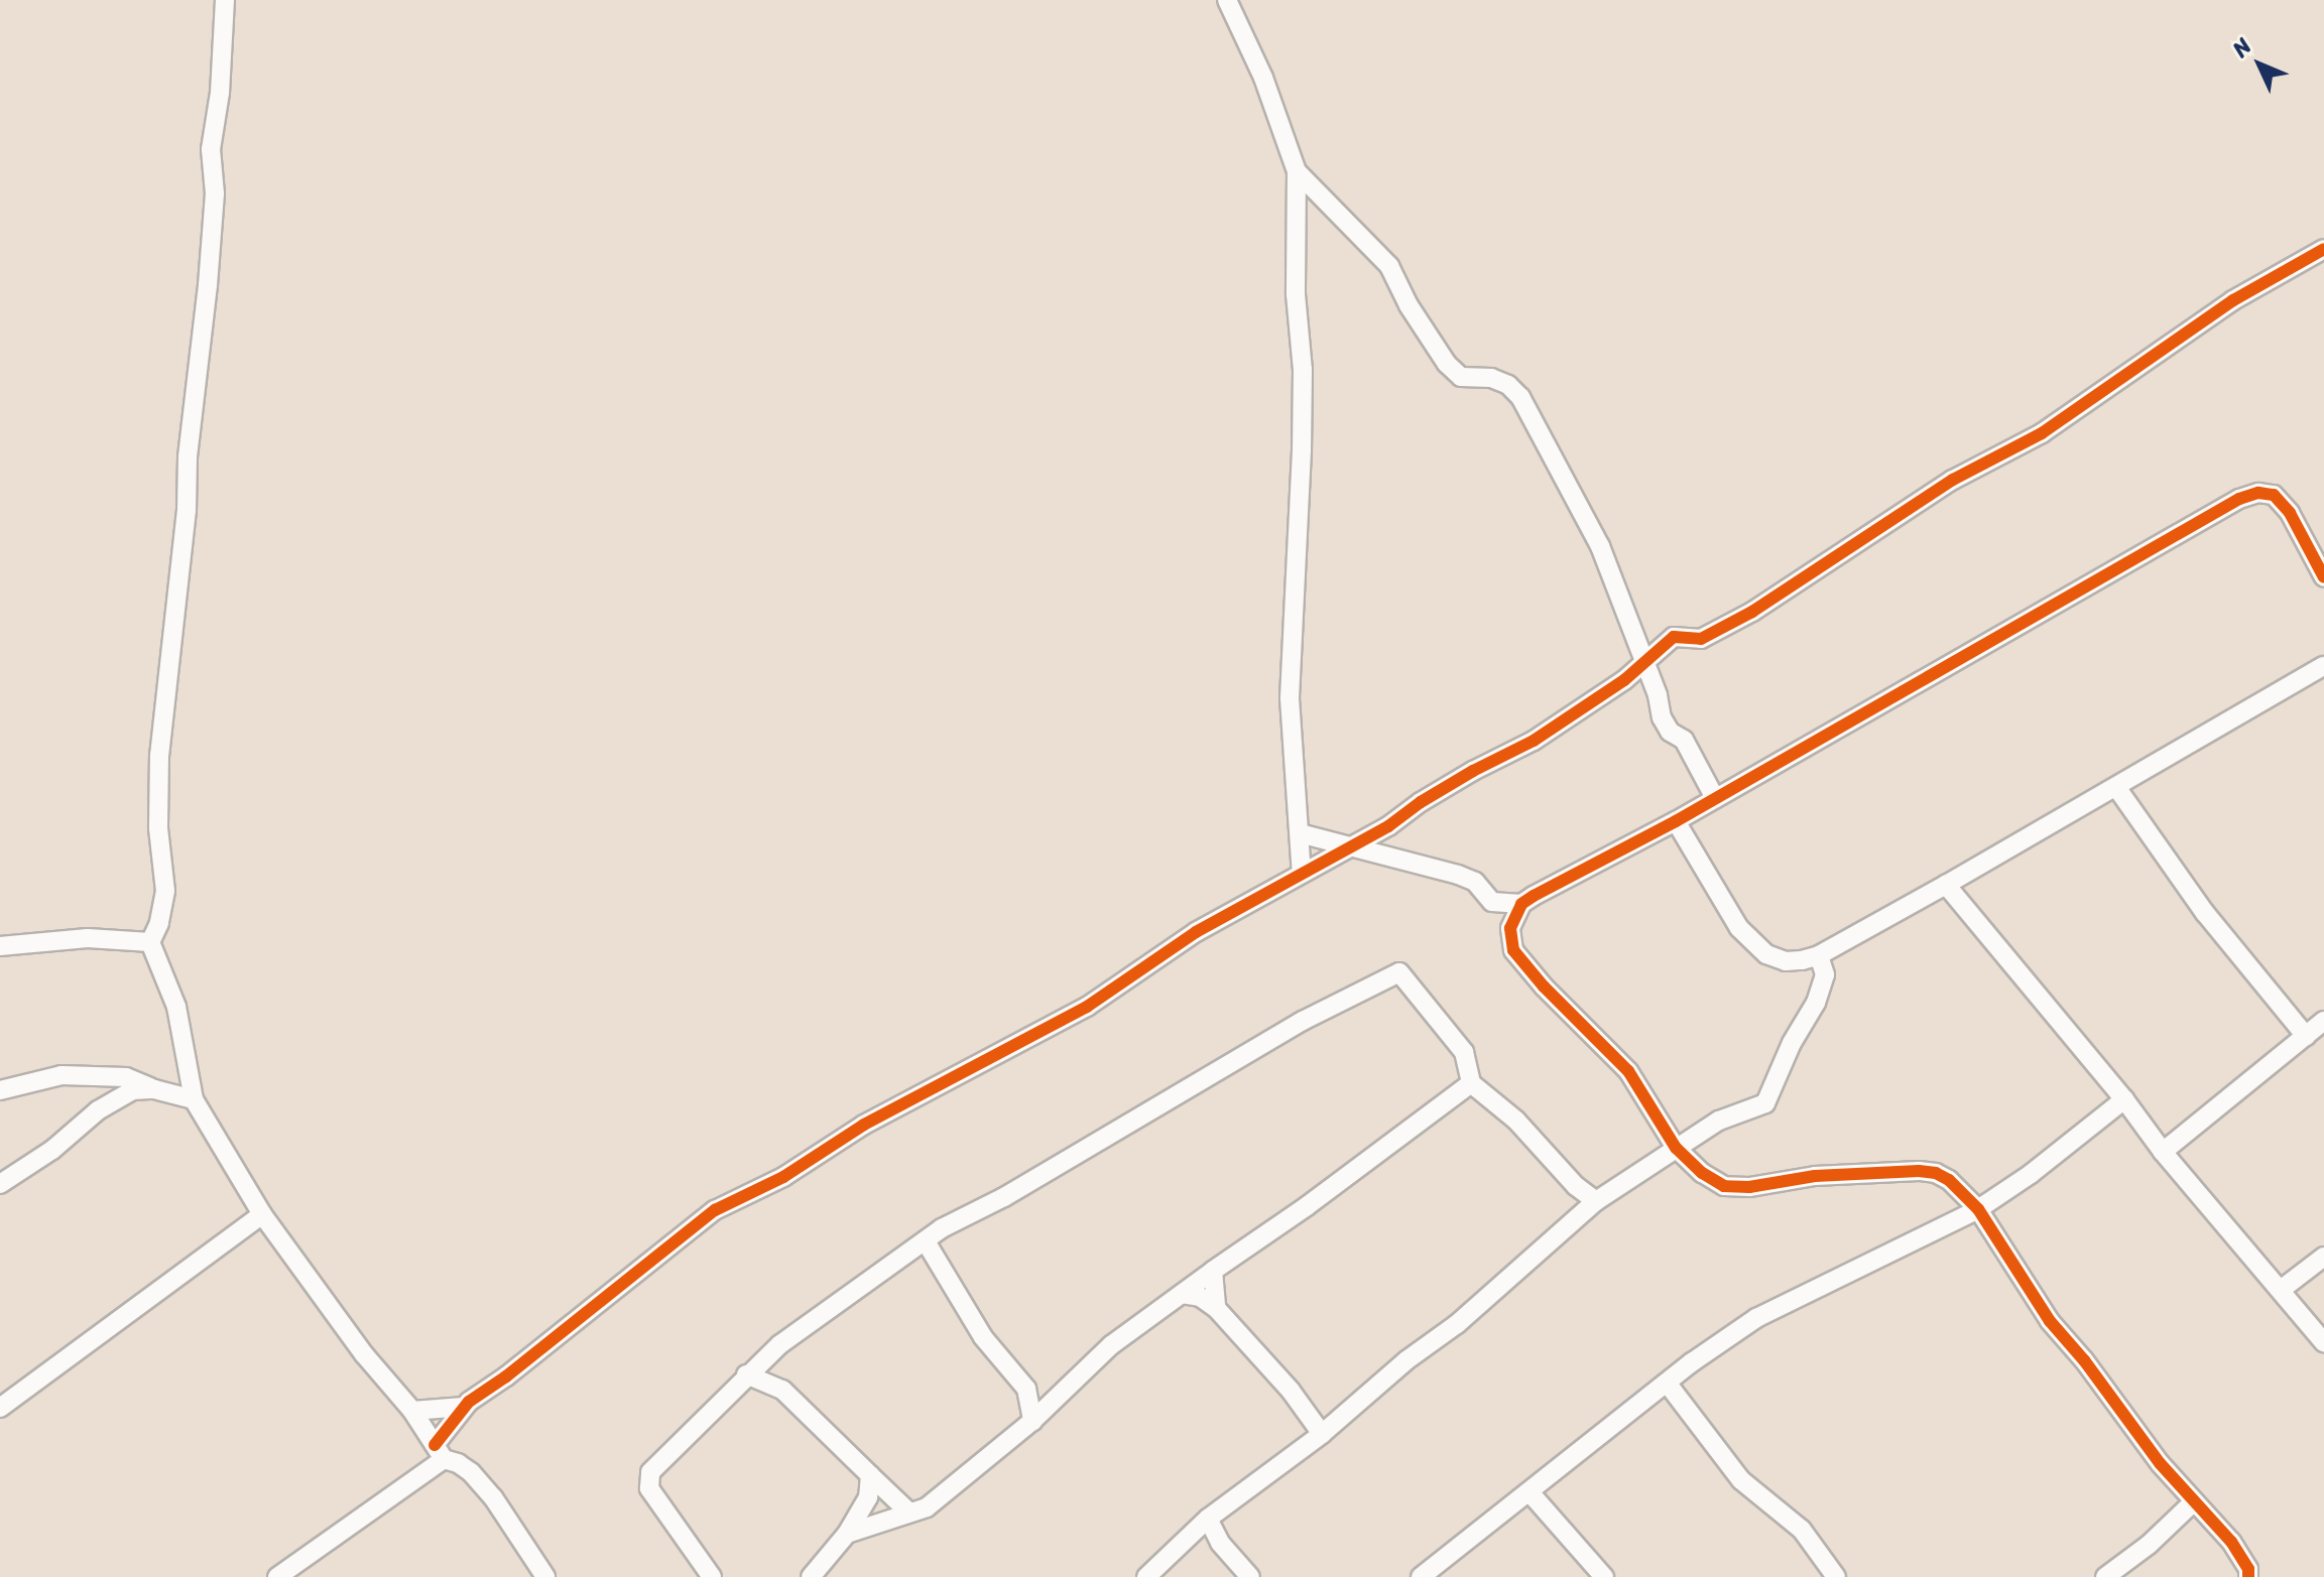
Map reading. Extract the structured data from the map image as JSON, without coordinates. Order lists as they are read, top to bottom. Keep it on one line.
{"north":"top left"}
